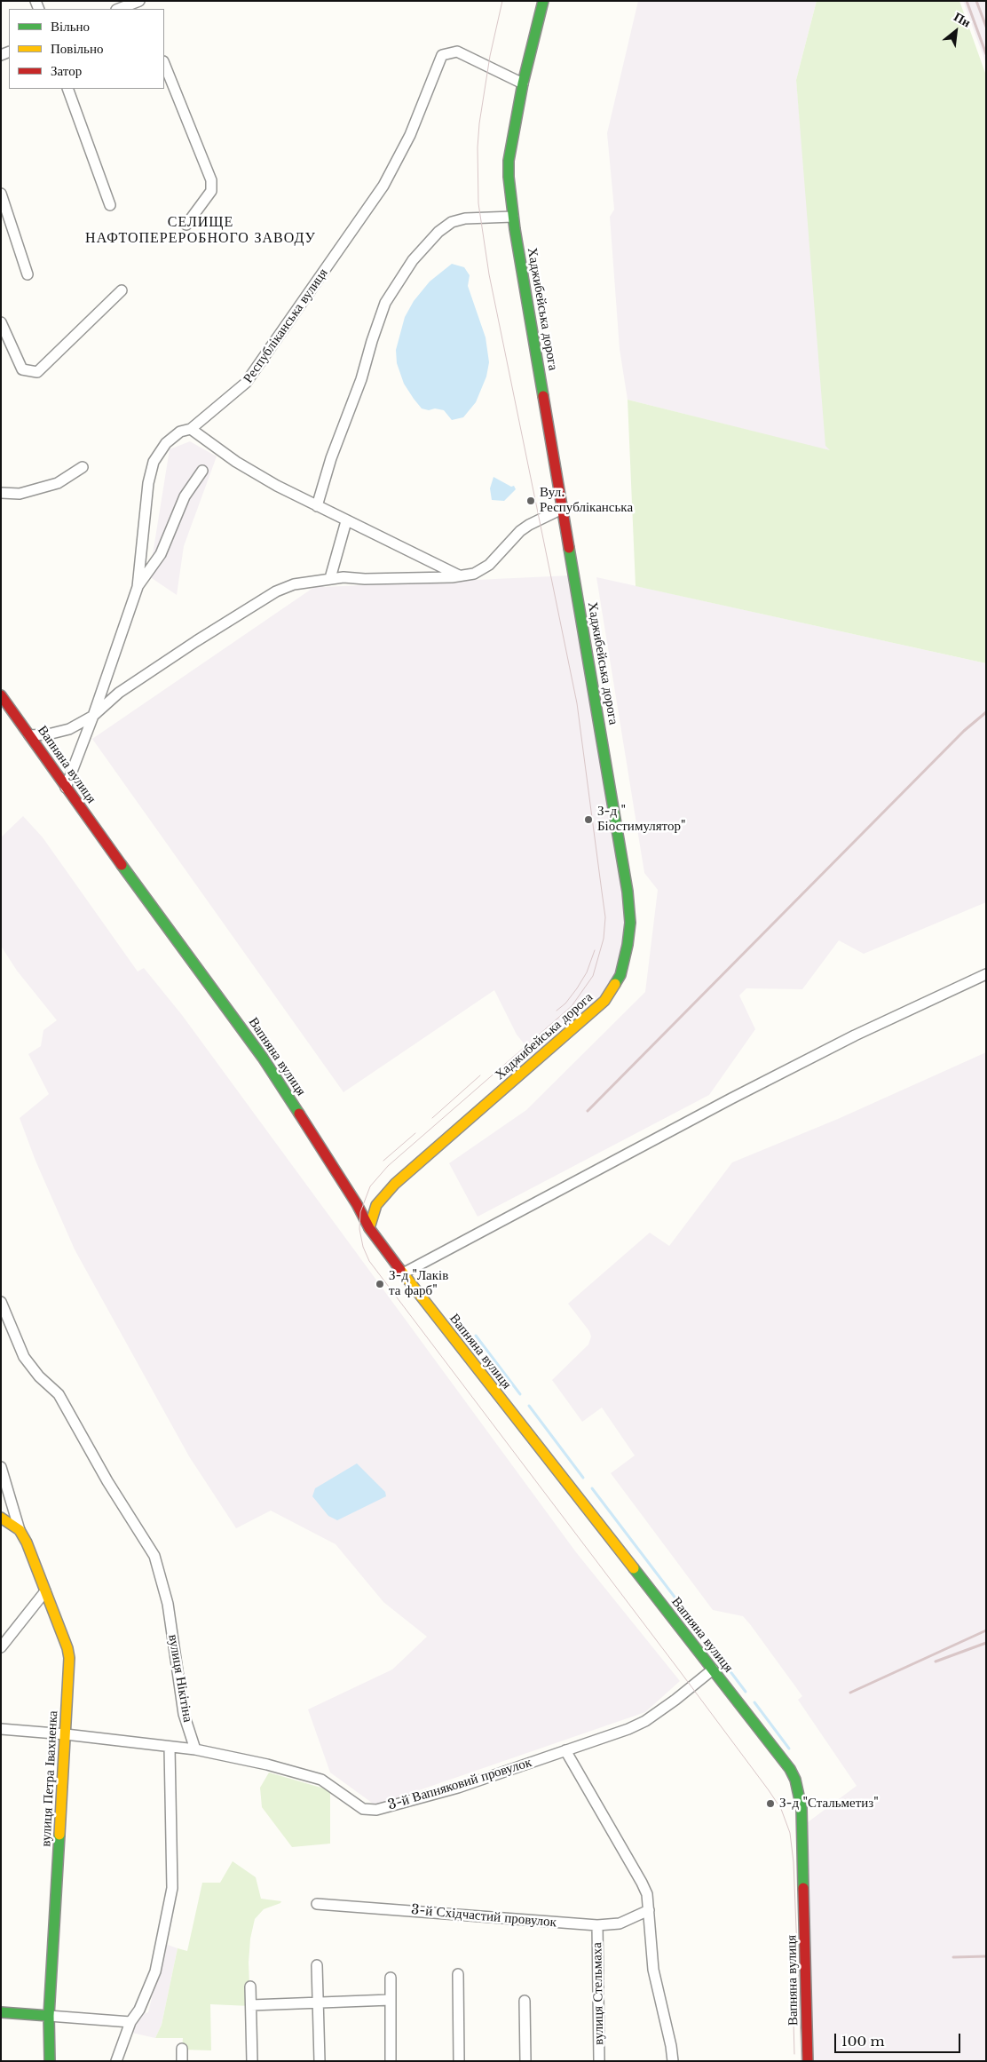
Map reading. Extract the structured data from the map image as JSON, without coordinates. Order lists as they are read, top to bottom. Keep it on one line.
{"streets":{"street":["Хаджибейська дорога","Республіканська вулиця","Вапняна вулиця","вулиця Нікітіна","вулиця Петра Івахненка","3-й Вапняковий провулок","3-й Східчастий провулок","вулиця Стельмаха"]},"crossings":[["Хаджибейська дорога","Республіканська вулиця"],["Хаджибейська дорога","Вапняна вулиця"],["Республіканська вулиця","Вапняна вулиця"],["Вапняна вулиця","3-й Вапняковий провулок"],["вулиця Нікітіна","3-й Вапняковий провулок"],["3-й Східчастий провулок","вулиця Стельмаха"]],"districts":["СЕЛИЩЕ НАФТОПЕРЕРОБНОГО ЗАВОДУ"],"places":["Вул. Республіканська","З-д \" Біостимулятор\"","З-д \"Лаків та фарб\"","З-д \"Стальметиз\""],"legend":["Вільно","Повільно","Затор"],"scale_bar":"100 m","north":"top right"}
